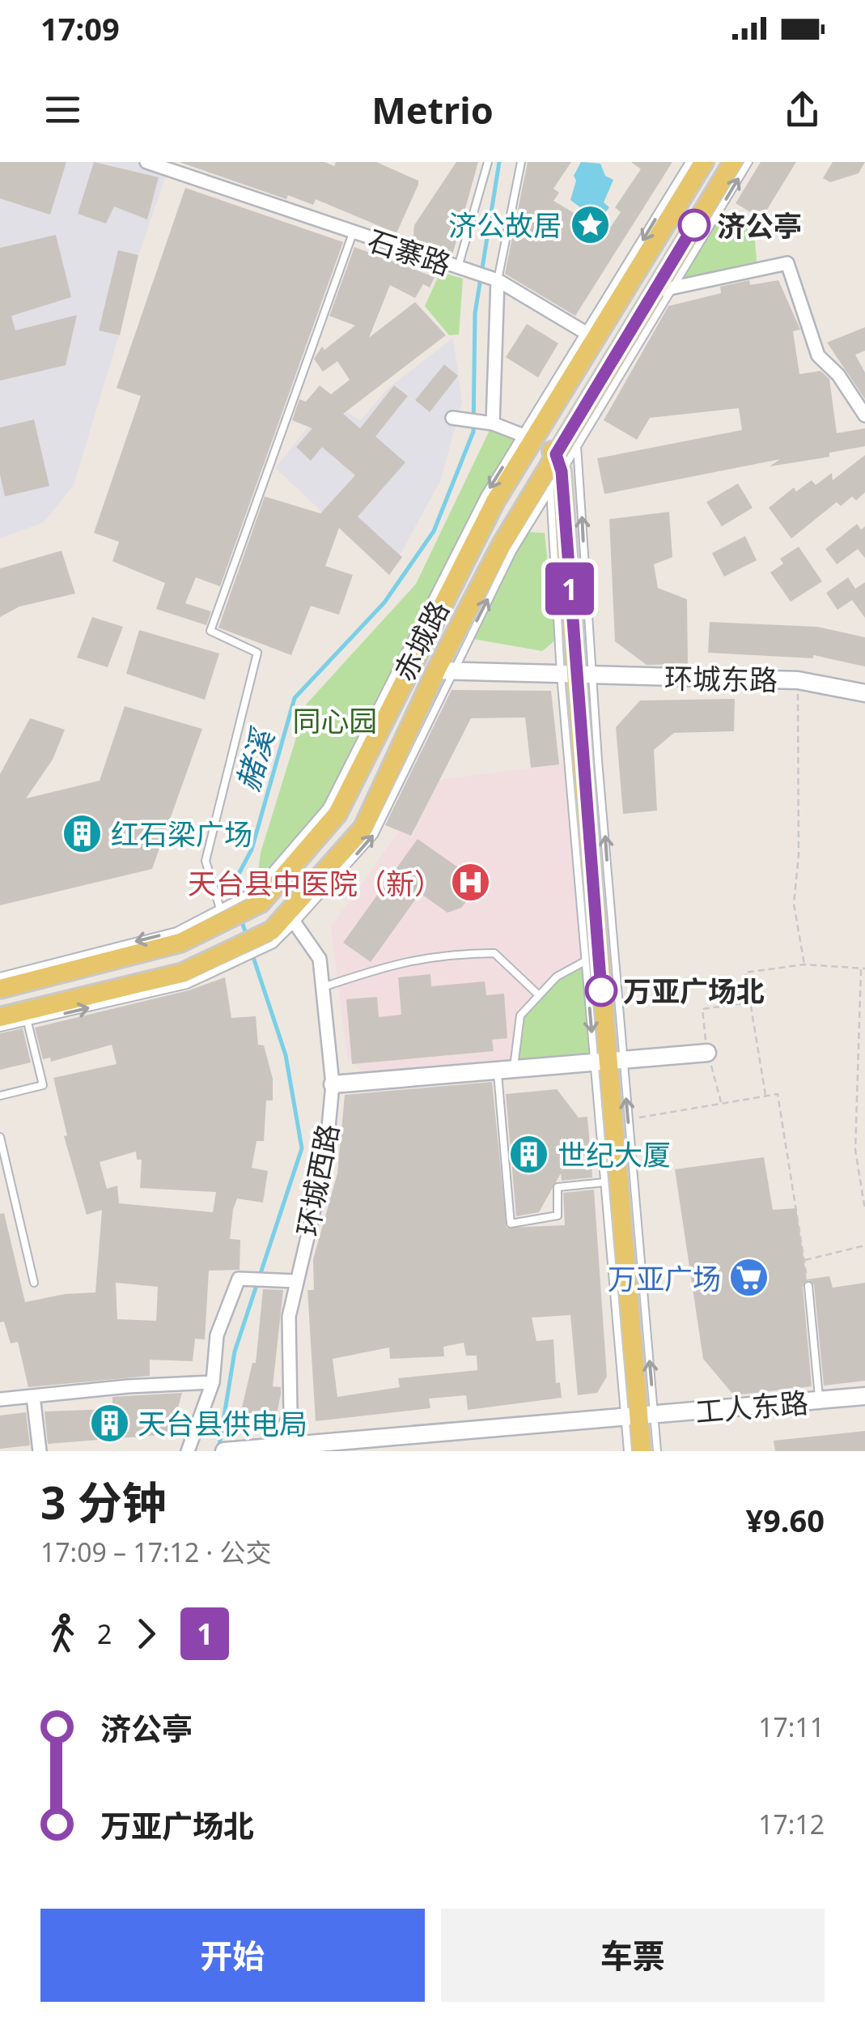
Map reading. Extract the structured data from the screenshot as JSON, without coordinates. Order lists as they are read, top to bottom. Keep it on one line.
{"streets":{"main road":["赤城路","环城东路","工人东路"],"street":["石寨路","环城西路"]},"crossings":[["赤城路","环城东路"],["赤城路","环城西路"],["环城西路","工人东路"]],"water":["赭溪"],"parks":["同心园"],"places":{"place":["济公故居"],"other":["济公亭","万亚广场北"],"building":["红石梁广场","世纪大厦","天台县供电局"],"hospital":["天台县中医院（新）"],"supermarket":["万亚广场"]},"lines":["bus line 1"],"page":{"status":"17:09","header":"Metrio","on_map":"1","heading":["3 分钟","17:09 – 17:12 · 公交","¥9.60"],"legs":["2","1"],"list":[{"name":"济公亭","value":"17:11"},{"name":"万亚广场北","value":"17:12"}],"buttons":["开始","车票"]}}
